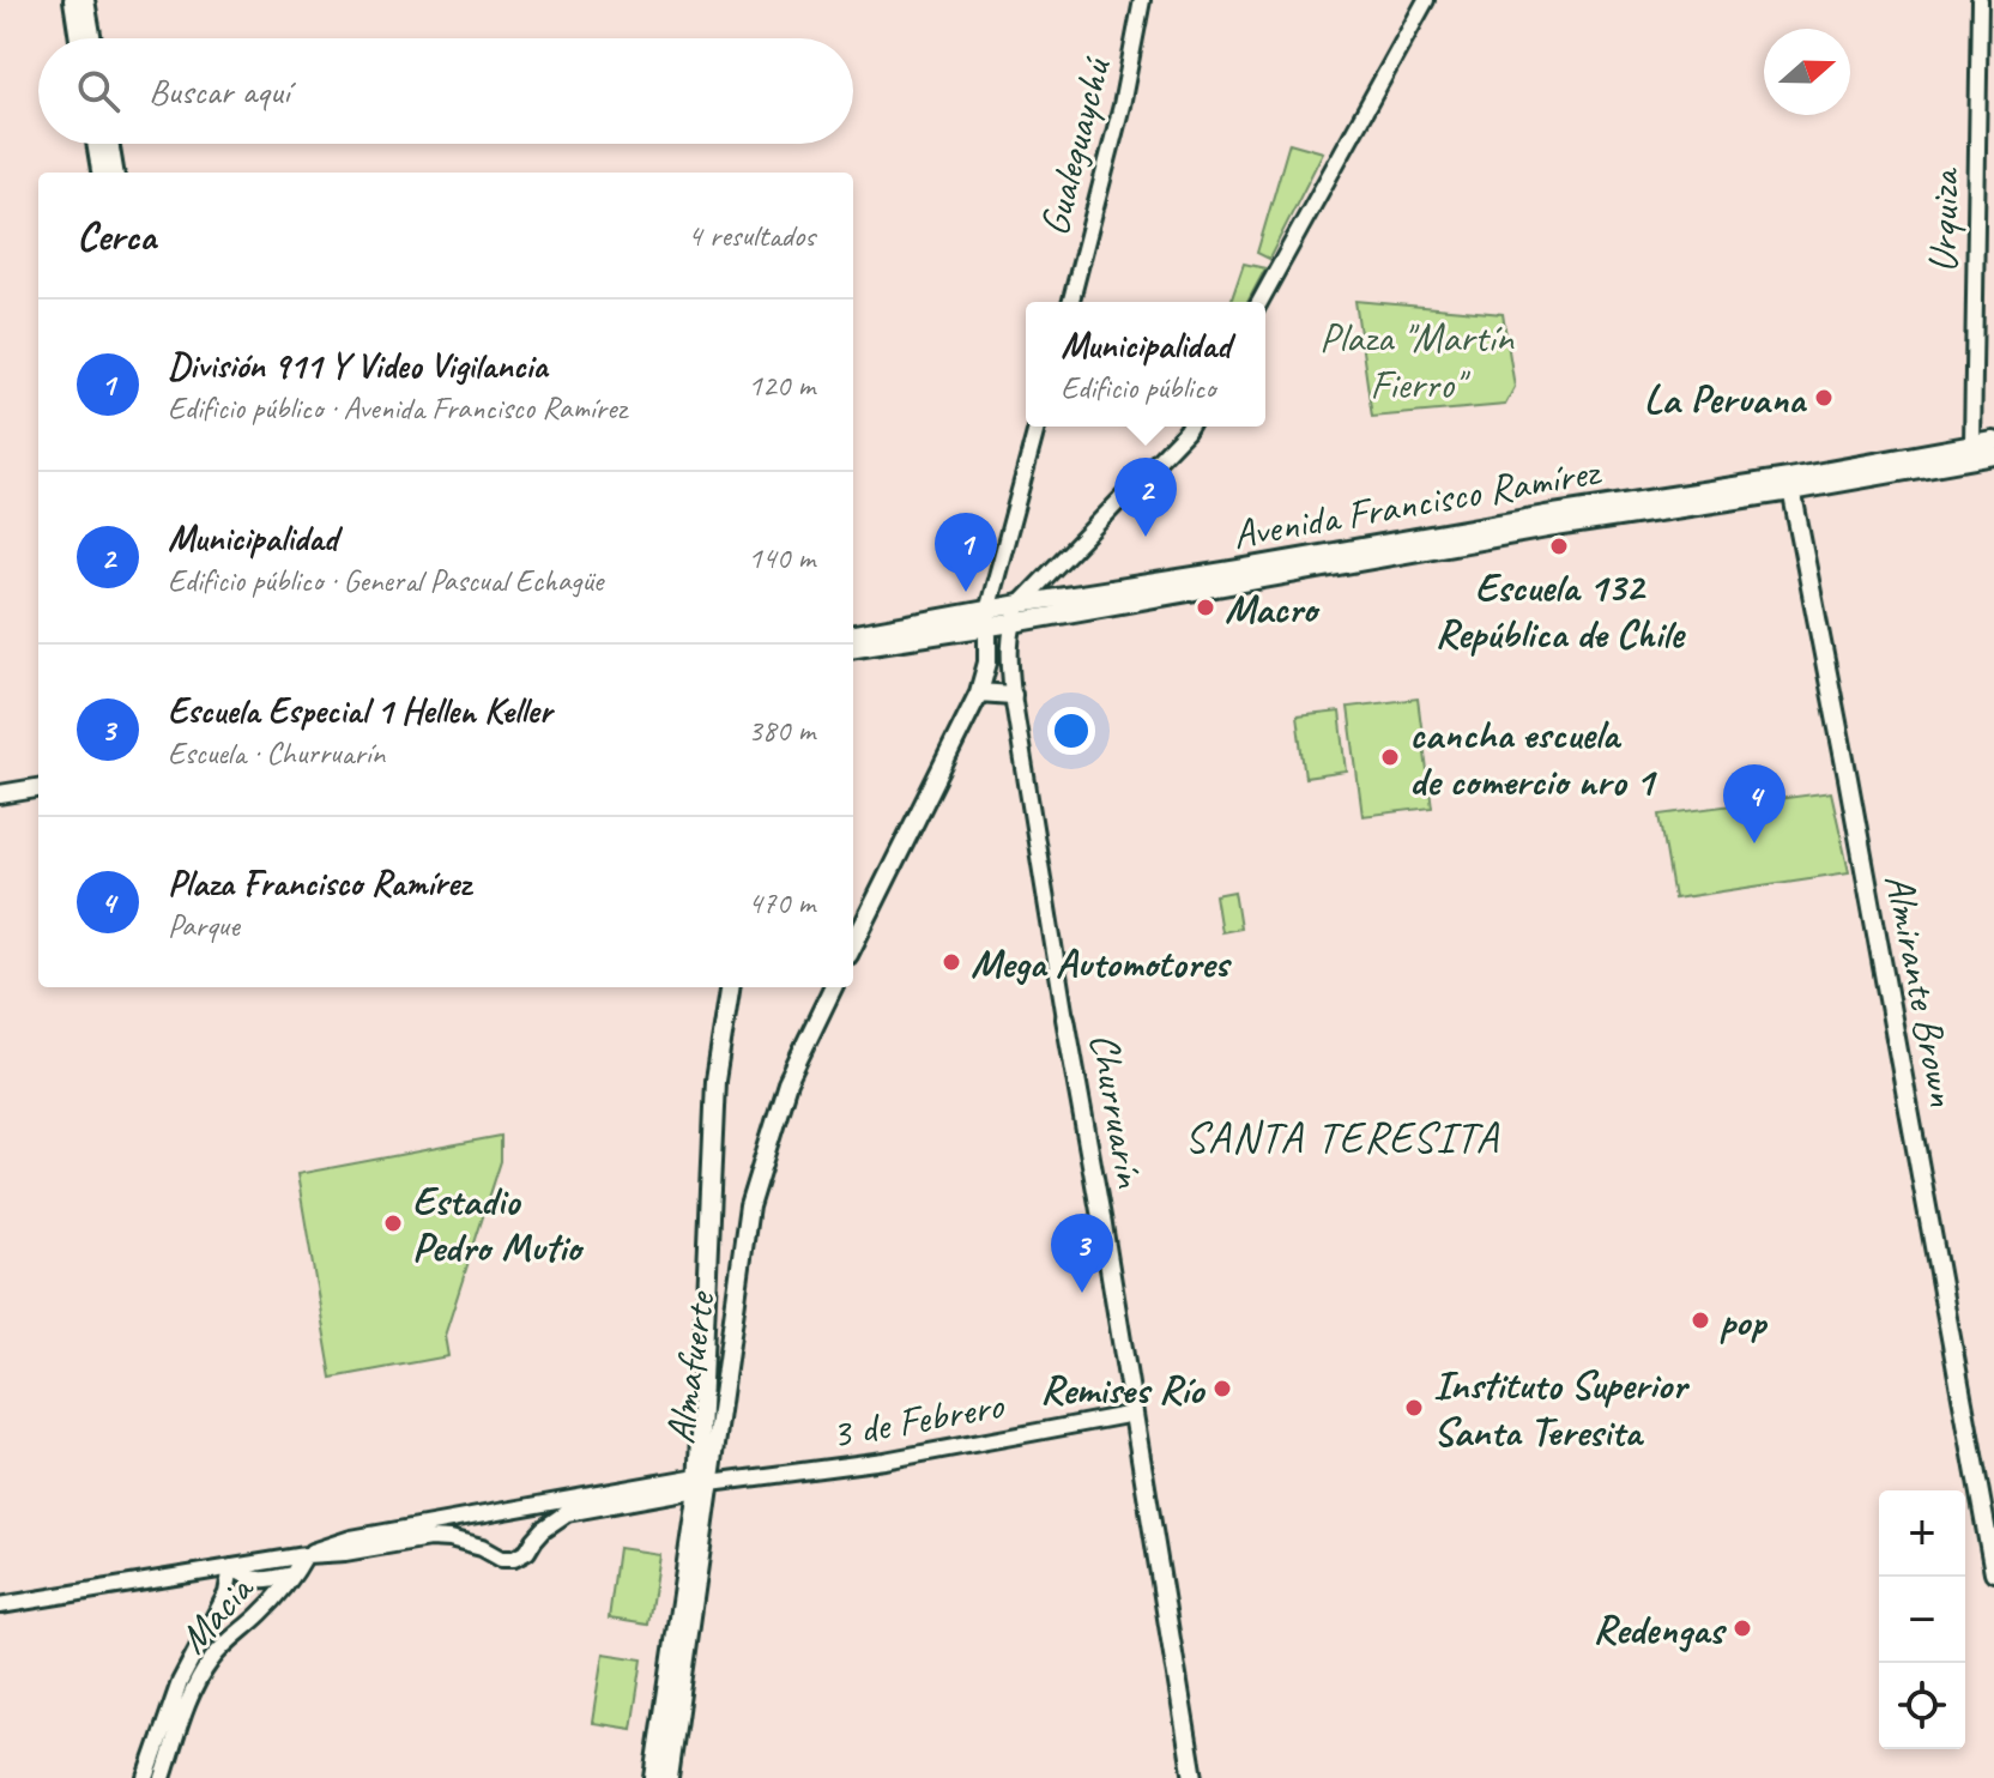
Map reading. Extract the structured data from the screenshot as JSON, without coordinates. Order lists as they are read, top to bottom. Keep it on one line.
{"streets":{"main road":["Avenida Francisco Ramírez","Almirante Brown","Churruarín","Almafuerte"],"street":["Gualeguaychú","Urquiza","3 de Febrero","Macia"]},"crossings":[["Urquiza","Avenida Francisco Ramírez"],["Avenida Francisco Ramírez","Almirante Brown"],["Avenida Francisco Ramírez","Churruarín"],["Churruarín","3 de Febrero"],["Almafuerte","3 de Febrero"]],"districts":["SANTA TERESITA"],"parks":["Plaza \"Martín Fierro\""],"places":["La Peruana","Escuela 132 República de Chile","Macro","cancha escuela de comercio nro 1","Mega Automotores","Estadio Pedro Mutio","pop","Remises Río","Instituto Superior Santa Teresita","Redengas"],"north":"right","page":{"search":"Buscar aquí","heading":["Cerca","4 resultados"],"list":[{"mark":"1","name":"División 911 Y Video Vigilancia","note":"Edificio público · Avenida Francisco Ramírez","value":"120 m"},{"mark":"2","name":"Municipalidad","note":"Edificio público · General Pascual Echagüe","value":"140 m"},{"mark":"3","name":"Escuela Especial 1 Hellen Keller","note":"Escuela · Churruarín","value":"380 m"},{"mark":"4","name":"Plaza Francisco Ramírez","note":"Parque","value":"470 m"}],"popup":["Municipalidad","Edificio público"],"pins":["2","1","4","3"],"map_buttons":["+","−"]}}
